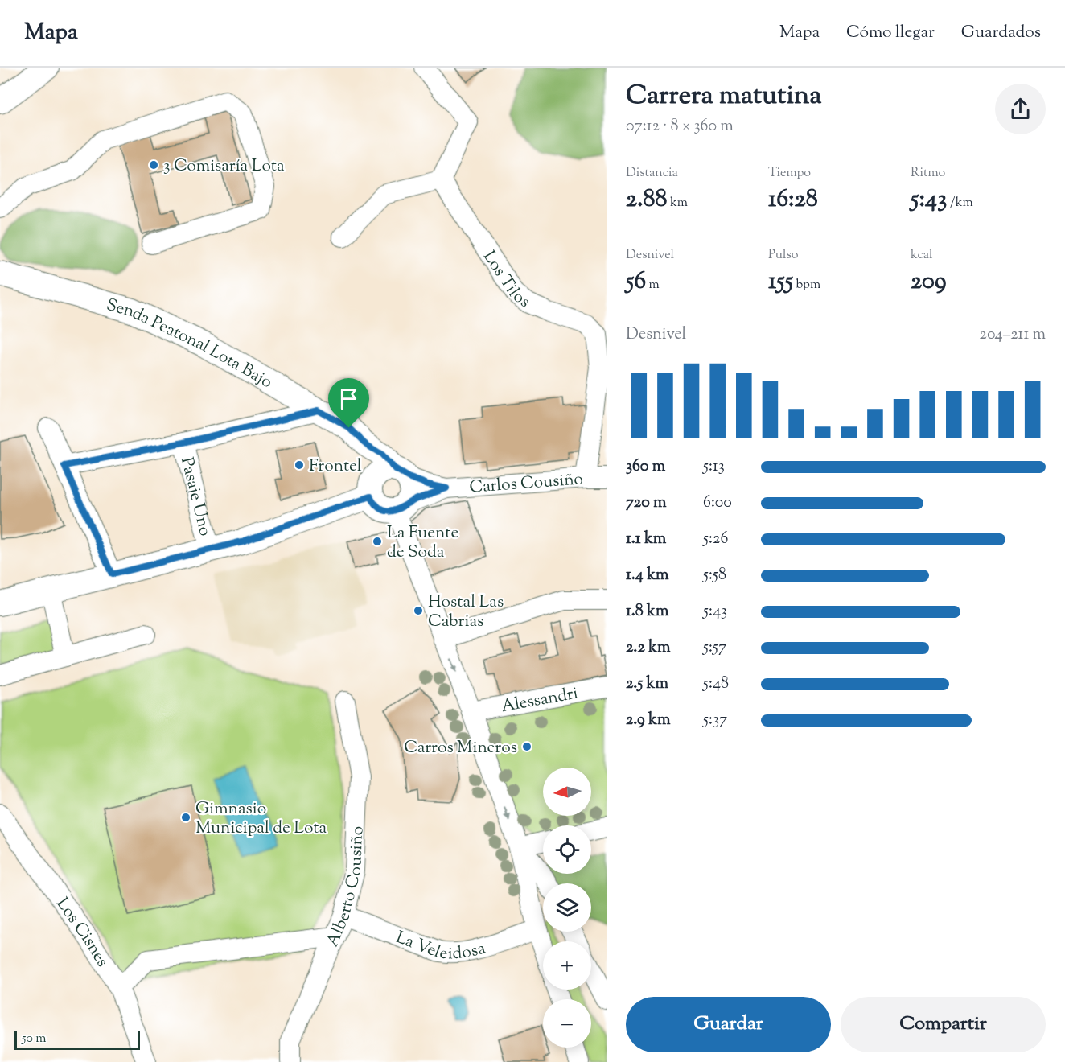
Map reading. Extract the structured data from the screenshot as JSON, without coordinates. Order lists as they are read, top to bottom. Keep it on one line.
{"streets":{"main road":["Senda Peatonal Lota Bajo"],"street":["Los Tilos","Carlos Cousiño","Pasaje Uno","Alessandri","Alberto Cousiño","Los Cisnes","La Veleidosa"]},"crossings":[["Los Tilos","Carlos Cousiño"],["Senda Peatonal Lota Bajo","Carlos Cousiño"],["Alberto Cousiño","La Veleidosa"]],"places":["3 Comisaría Lota","Frontel","La Fuente de Soda","Hostal Las Cabrias","Carros Mineros","Gimnasio Municipal de Lota"],"scale_bar":"50 m","north":"left","page":{"header":"Mapa","nav":["Mapa","Cómo llegar","Guardados"],"heading":["Carrera matutina","07:12 · 8 × 360 m"],"stats":[["Distancia","2.88 km"],["Tiempo","16:28"],["Ritmo","5:43 /km"],["Desnivel","56 m"],["Pulso","155 bpm"],["kcal","209"]],"chart":["Desnivel","204–211 m"],"list":[{"name":"360 m","note":"5:13"},{"name":"720 m","note":"6:00"},{"name":"1.1 km","note":"5:26"},{"name":"1.4 km","note":"5:58"},{"name":"1.8 km","note":"5:43"},{"name":"2.2 km","note":"5:57"},{"name":"2.5 km","note":"5:48"},{"name":"2.9 km","note":"5:37"}],"map_buttons":["+","−"],"buttons":["Guardar","Compartir"],"scale":"50 m"}}
